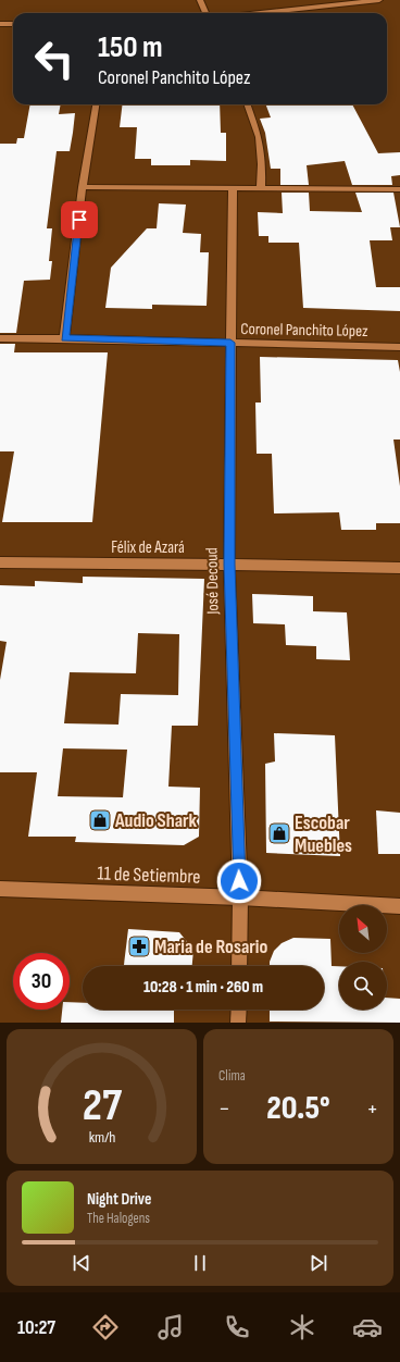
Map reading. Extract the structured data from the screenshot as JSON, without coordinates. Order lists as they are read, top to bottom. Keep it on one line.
{"streets":{"street":["Coronel Panchito López","Félix de Azará","José Decoud","11 de Setiembre"]},"crossings":[["Coronel Panchito López","José Decoud"],["Félix de Azará","José Decoud"],["José Decoud","11 de Setiembre"]],"places":{"shop":["Audio Shark","Escobar Muebles"],"pharmacy":["Maria de Rosario"]},"north":"top left","page":{"turn":["150 m","Coronel Panchito López"],"limit":"30","trip":"10:28 · 1 min · 260 m","tile":"Clima","heat":["−","20.5°","+"],"song":["Night Drive","The Halogens"],"tabs":"10:27","gauge":["27","km/h"]}}
